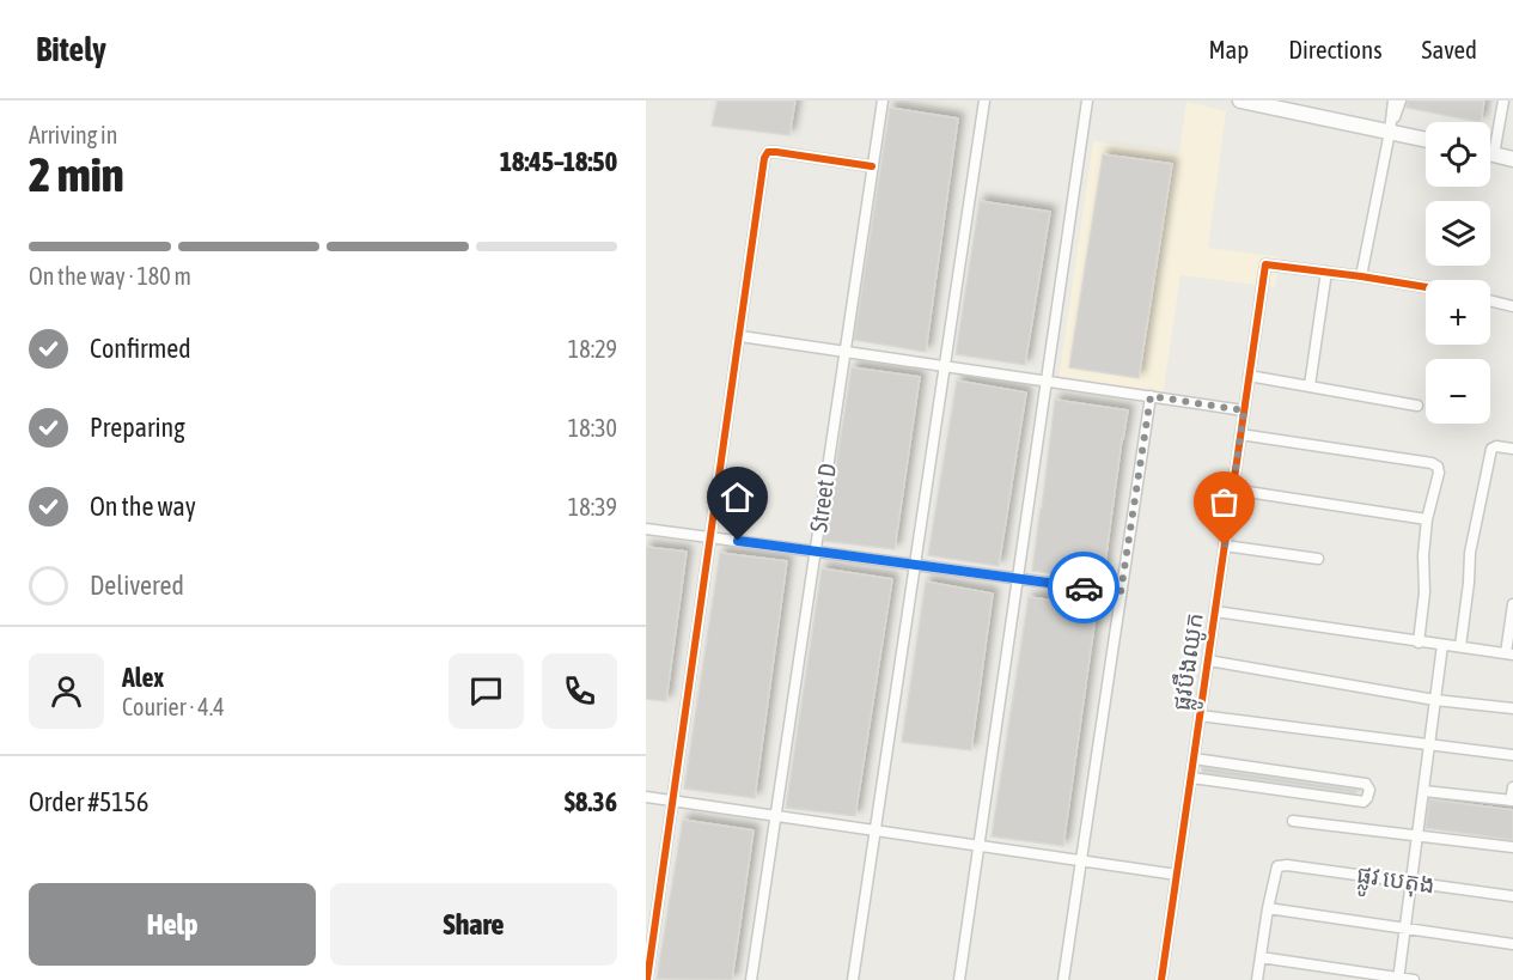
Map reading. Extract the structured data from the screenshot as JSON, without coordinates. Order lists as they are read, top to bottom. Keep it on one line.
{"streets":{"street":["Street D","ផ្លូវបឹងឈូក","ផ្លូវ បេតុង"]},"page":{"header":"Bitely","nav":["Map","Directions","Saved"],"heading":["2 min","Arriving in","18:45–18:50"],"panel":["Alex","Courier · 4.4","Order #5156","$8.36"],"map_buttons":["+","−"],"bar":"On the way · 180 m","list":[["Confirmed","18:29"],["Preparing","18:30"],["On the way","18:39"],"Delivered"],"buttons":["Help","Share"]}}
